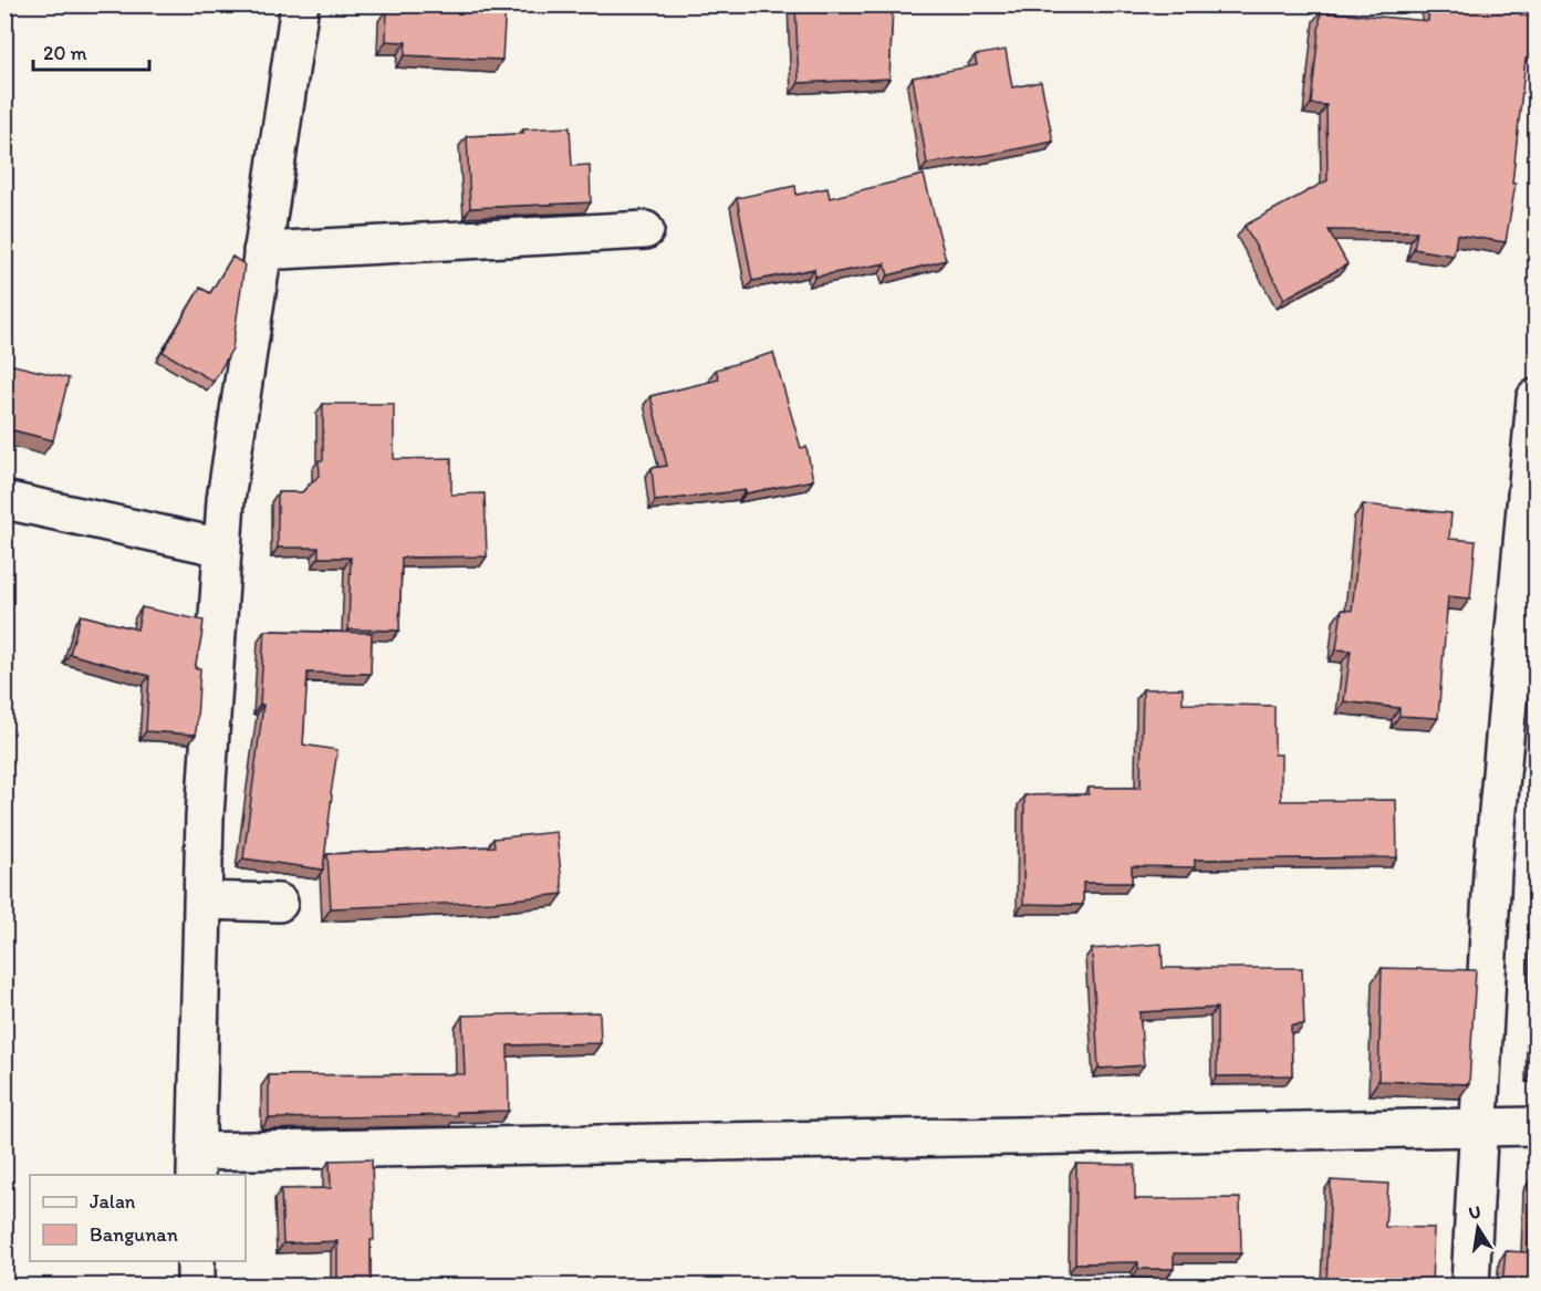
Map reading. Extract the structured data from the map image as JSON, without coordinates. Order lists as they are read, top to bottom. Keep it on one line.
{"legend":["Jalan","Bangunan"],"scale_bar":"20 m","north":"top"}
